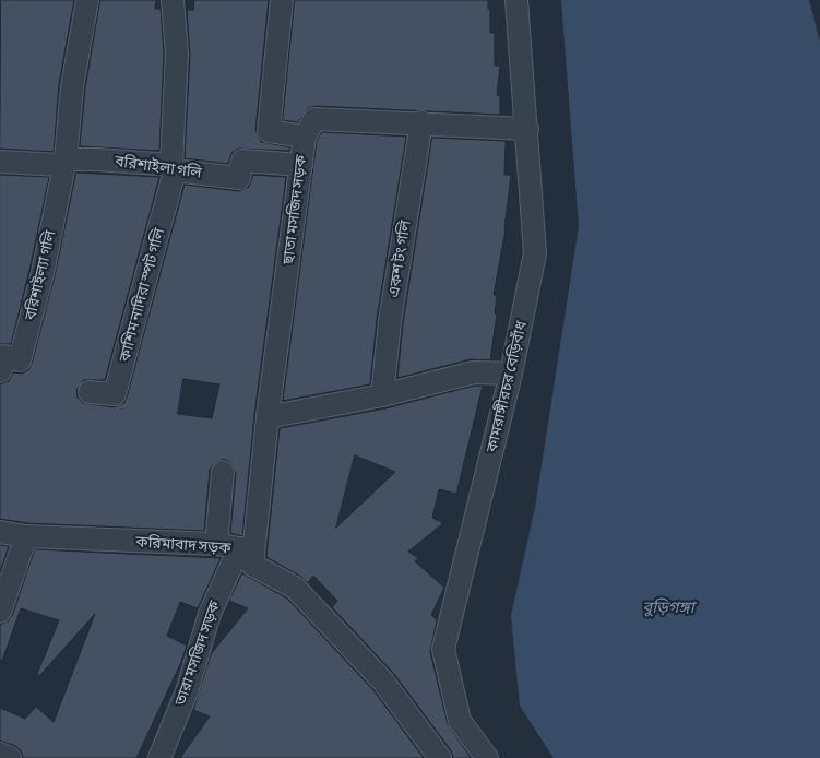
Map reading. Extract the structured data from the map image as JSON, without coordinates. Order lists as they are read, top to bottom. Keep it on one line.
{"streets":{"street":["বরিশাইলা গলি","ছাতা মসজিদ সড়ক","একশ টং গলি","বরিশাইল্যা গলি","কাশিম নাদিরা স্পট গলি","কামরাঙ্গীরচর বেড়িবাঁধ","করিমাবাদ সড়ক","তারা মসজিদ সড়ক"]},"crossings":[["বরিশাইলা গলি","ছাতা মসজিদ সড়ক"],["বরিশাইলা গলি","বরিশাইল্যা গলি"],["বরিশাইলা গলি","কাশিম নাদিরা স্পট গলি"],["ছাতা মসজিদ সড়ক","করিমাবাদ সড়ক"],["ছাতা মসজিদ সড়ক","তারা মসজিদ সড়ক"],["করিমাবাদ সড়ক","তারা মসজিদ সড়ক"]],"water":["বুড়িগঙ্গা"]}
